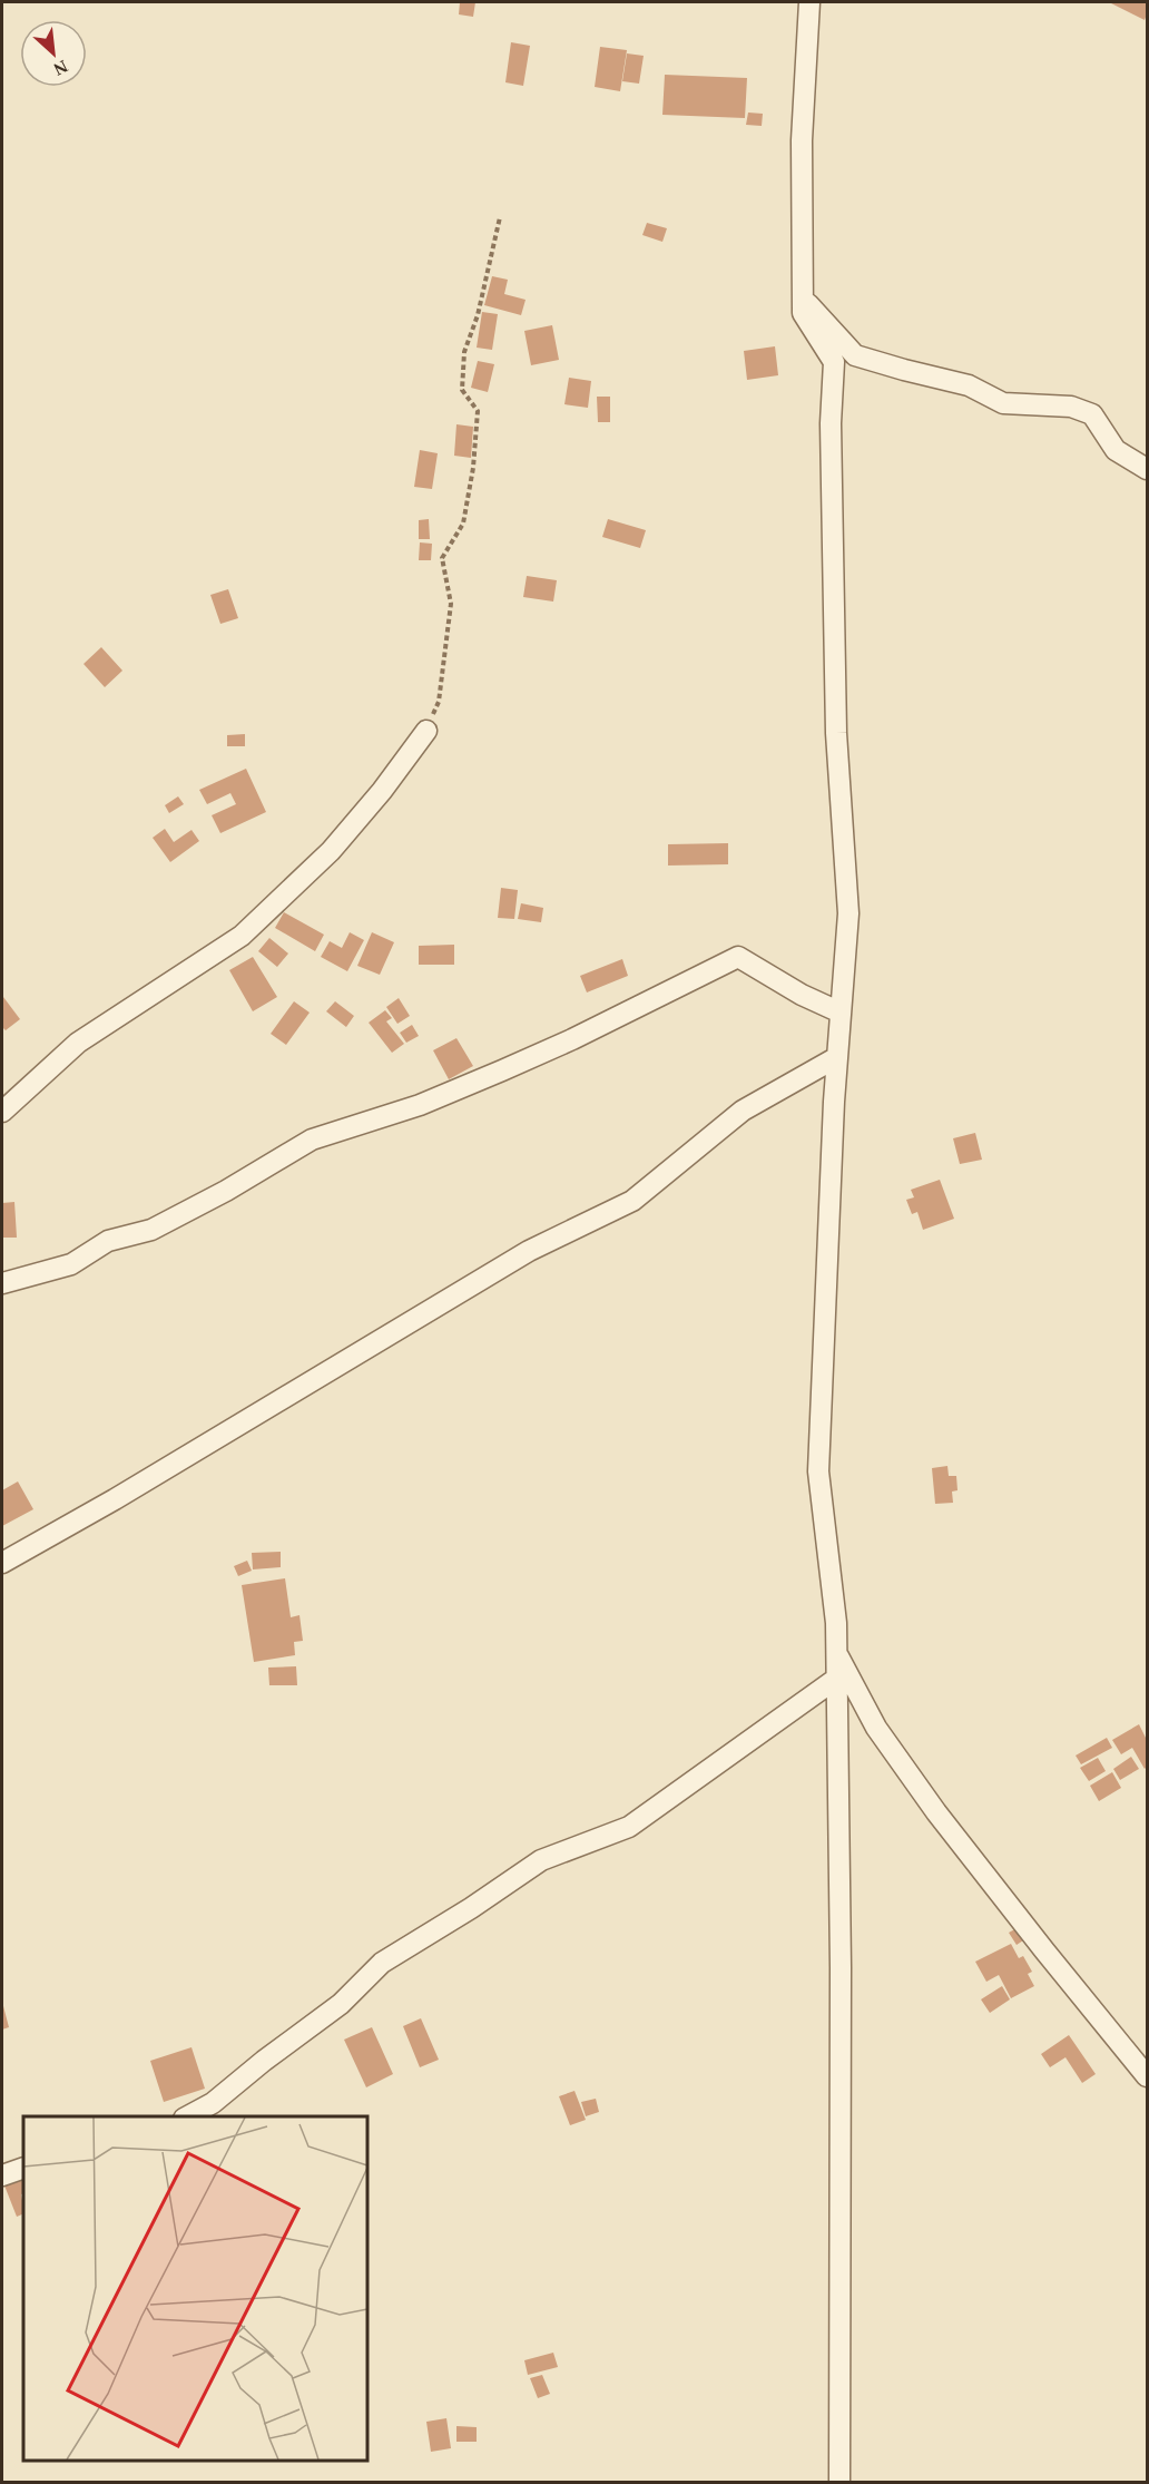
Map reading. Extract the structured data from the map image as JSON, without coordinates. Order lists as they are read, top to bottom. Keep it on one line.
{"north":"bottom right"}
